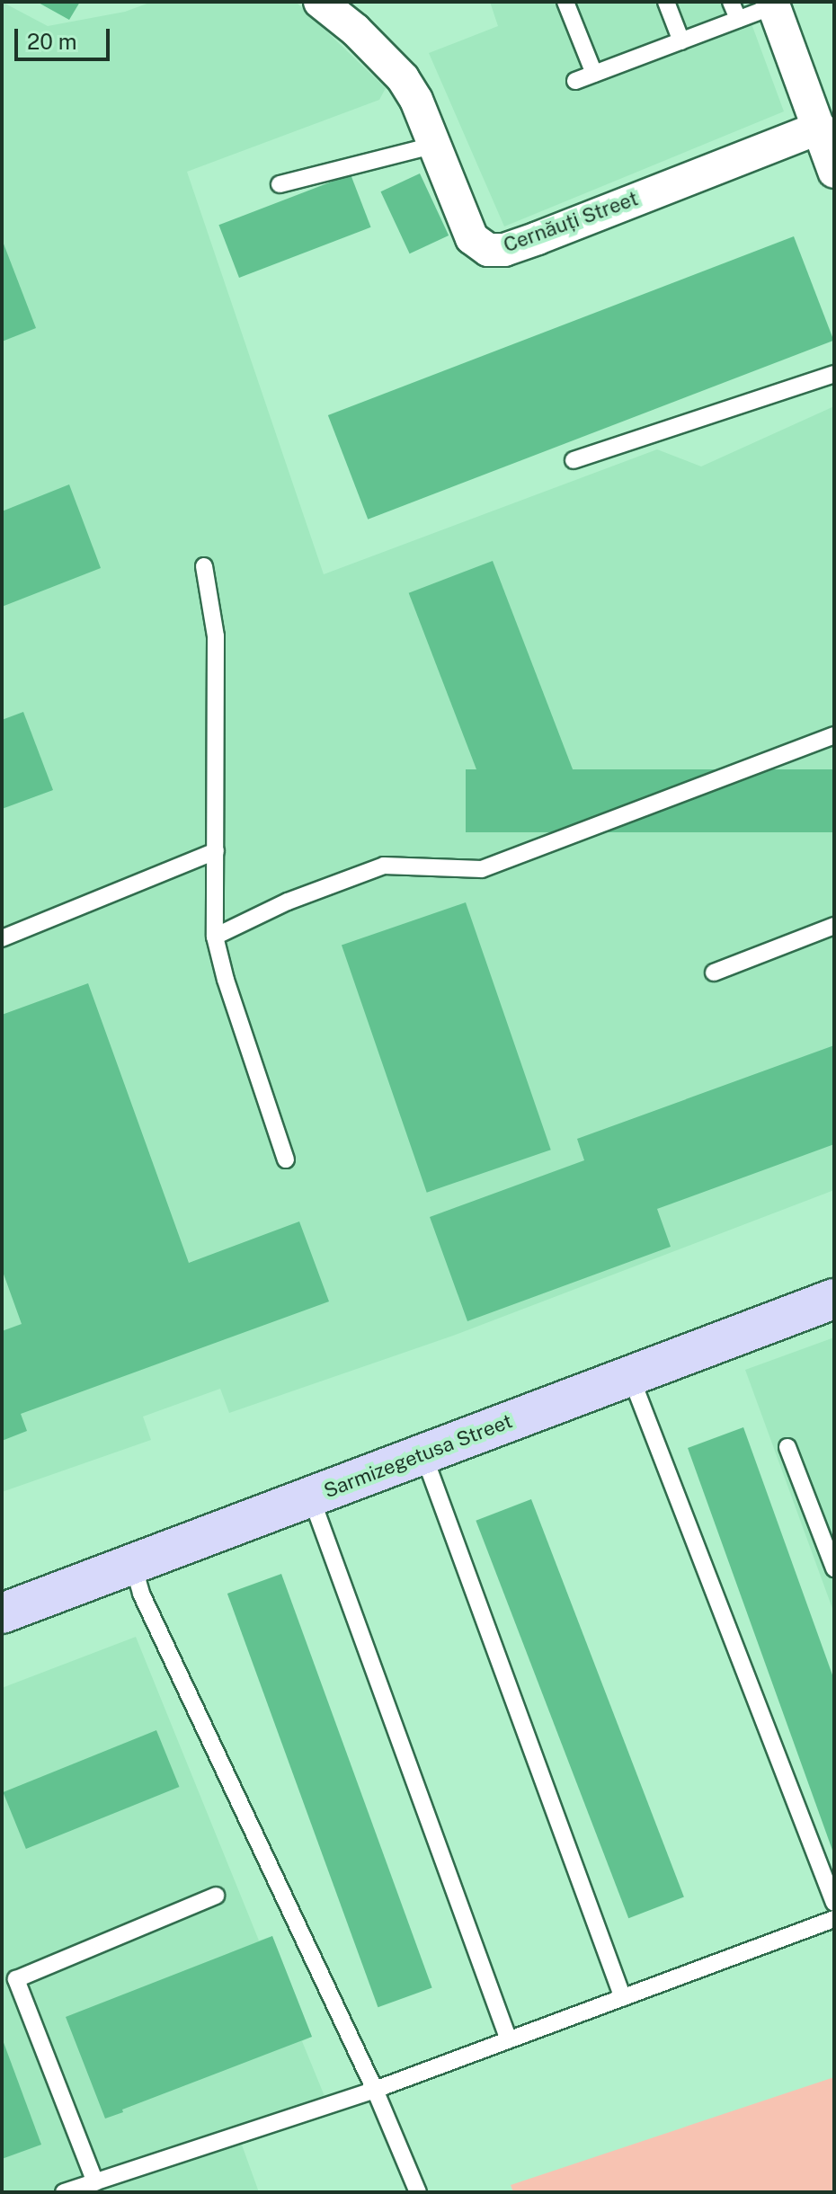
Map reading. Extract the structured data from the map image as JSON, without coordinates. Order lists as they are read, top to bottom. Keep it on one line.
{"streets":{"main road":["Sarmizegetusa Street"],"street":["Cernăuți Street"]},"scale_bar":"20 m"}
